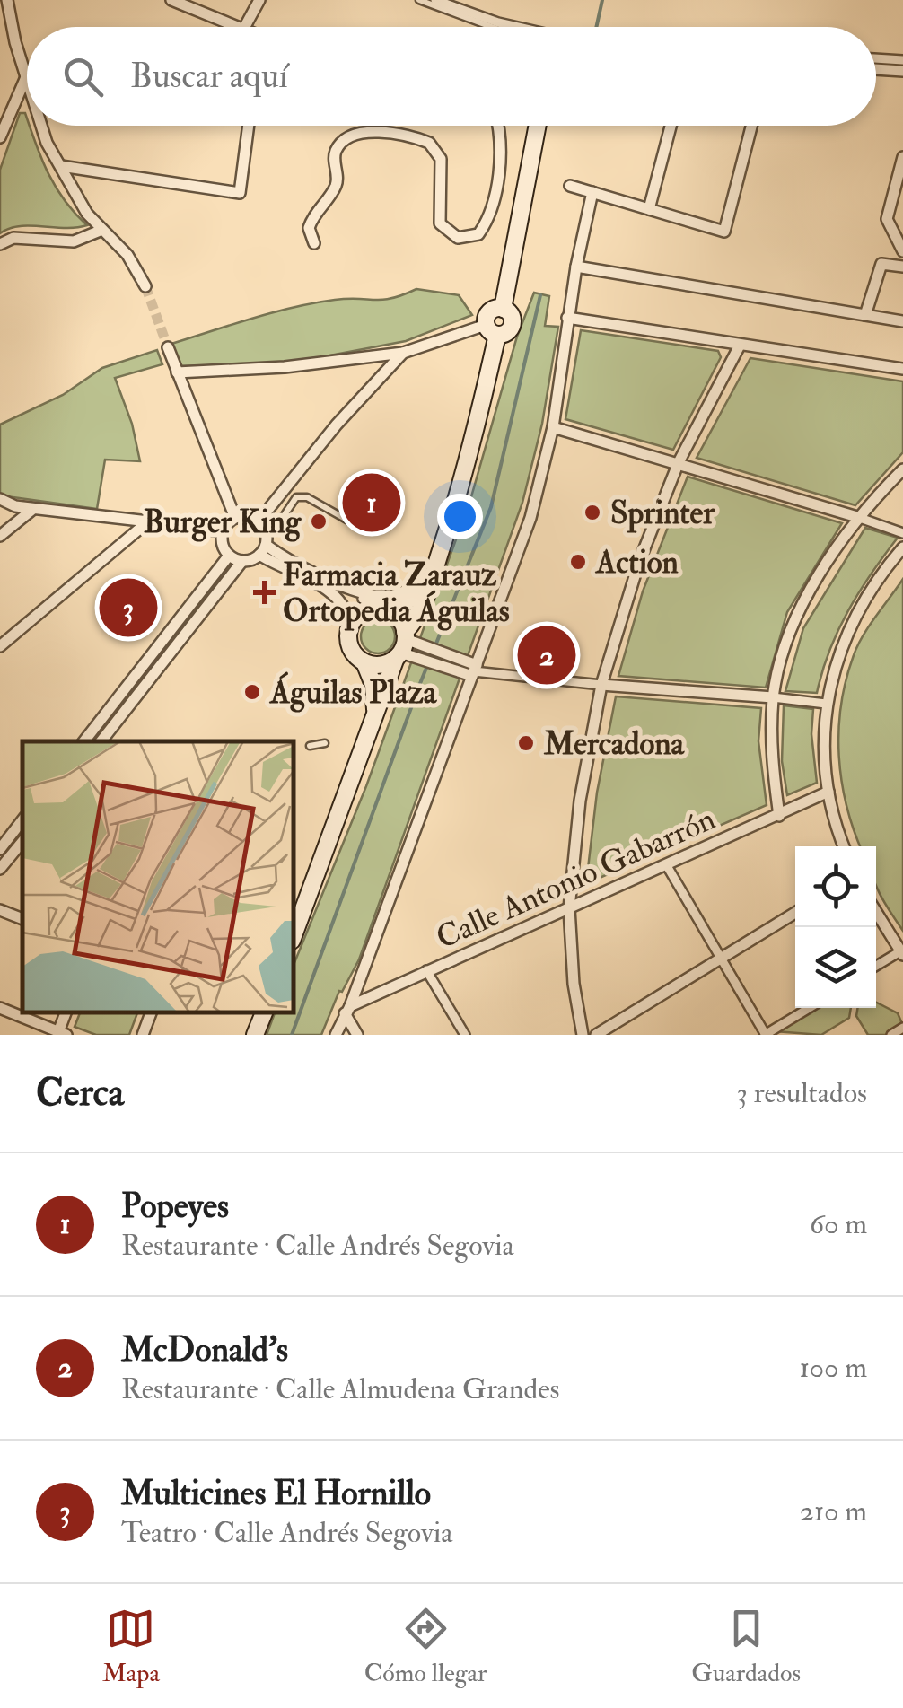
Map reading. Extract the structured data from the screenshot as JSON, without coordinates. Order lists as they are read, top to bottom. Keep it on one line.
{"streets":{"street":["Calle Antonio Gabarrón"]},"places":{"other":["Sprinter","Burger King","Action","Águilas Plaza","Mercadona"],"health":["Farmacia Zarauz Ortopedia Águilas"]},"page":{"search":"Buscar aquí","pins":["1","3","2"],"heading":["Cerca","3 resultados"],"list":[{"mark":"1","name":"Popeyes","note":"Restaurante · Calle Andrés Segovia","value":"60 m"},{"mark":"2","name":"McDonald's","note":"Restaurante · Calle Almudena Grandes","value":"100 m"},{"mark":"3","name":"Multicines El Hornillo","note":"Teatro · Calle Andrés Segovia","value":"210 m"}],"nav":["Mapa","Cómo llegar","Guardados"]}}
